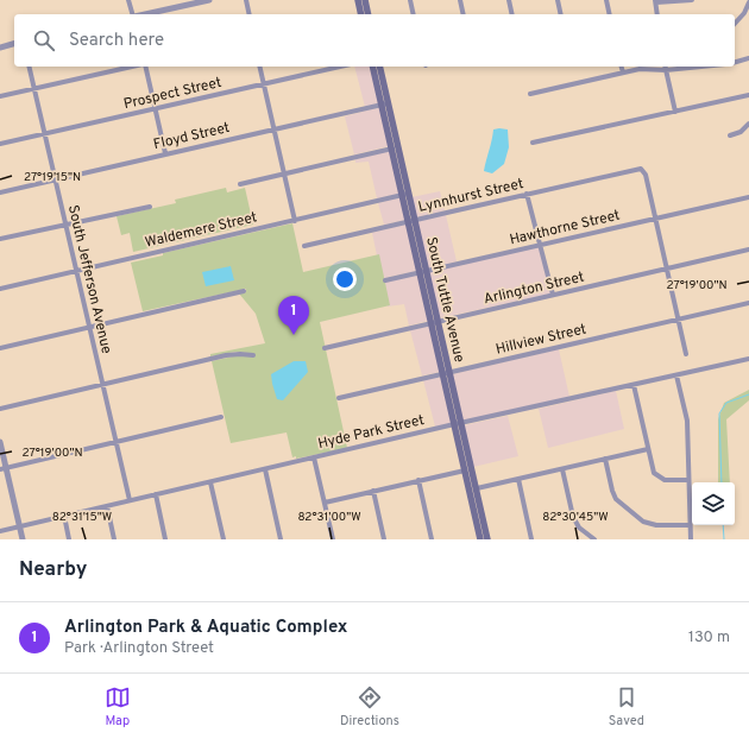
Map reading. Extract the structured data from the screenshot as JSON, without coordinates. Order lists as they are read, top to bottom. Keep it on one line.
{"streets":{"main road":["South Tuttle Avenue"],"street":["Prospect Street","Floyd Street","Lynnhurst Street","Hawthorne Street","Waldemere Street","South Jefferson Avenue","Arlington Street","Hillview Street","Hyde Park Street"]},"crossings":[["Prospect Street","South Jefferson Avenue"],["Floyd Street","South Jefferson Avenue"],["Floyd Street","South Tuttle Avenue"],["Lynnhurst Street","Hawthorne Street"],["Lynnhurst Street","South Tuttle Avenue"],["Hawthorne Street","South Tuttle Avenue"],["Waldemere Street","South Jefferson Avenue"],["Waldemere Street","South Tuttle Avenue"],["South Jefferson Avenue","Hyde Park Street"],["Arlington Street","South Tuttle Avenue"],["South Tuttle Avenue","Hillview Street"],["South Tuttle Avenue","Hyde Park Street"]],"page":{"search":"Search here","pins":"1","heading":"Nearby","list":[{"mark":"1","name":"Arlington Park & Aquatic Complex","note":"Park · Arlington Street","value":"130 m"}],"nav":["Map","Directions","Saved"]},"coordinates":["27°19'15\"N","27°19'00\"N","82°31'15\"W","82°31'00\"W","82°30'45\"W"]}
